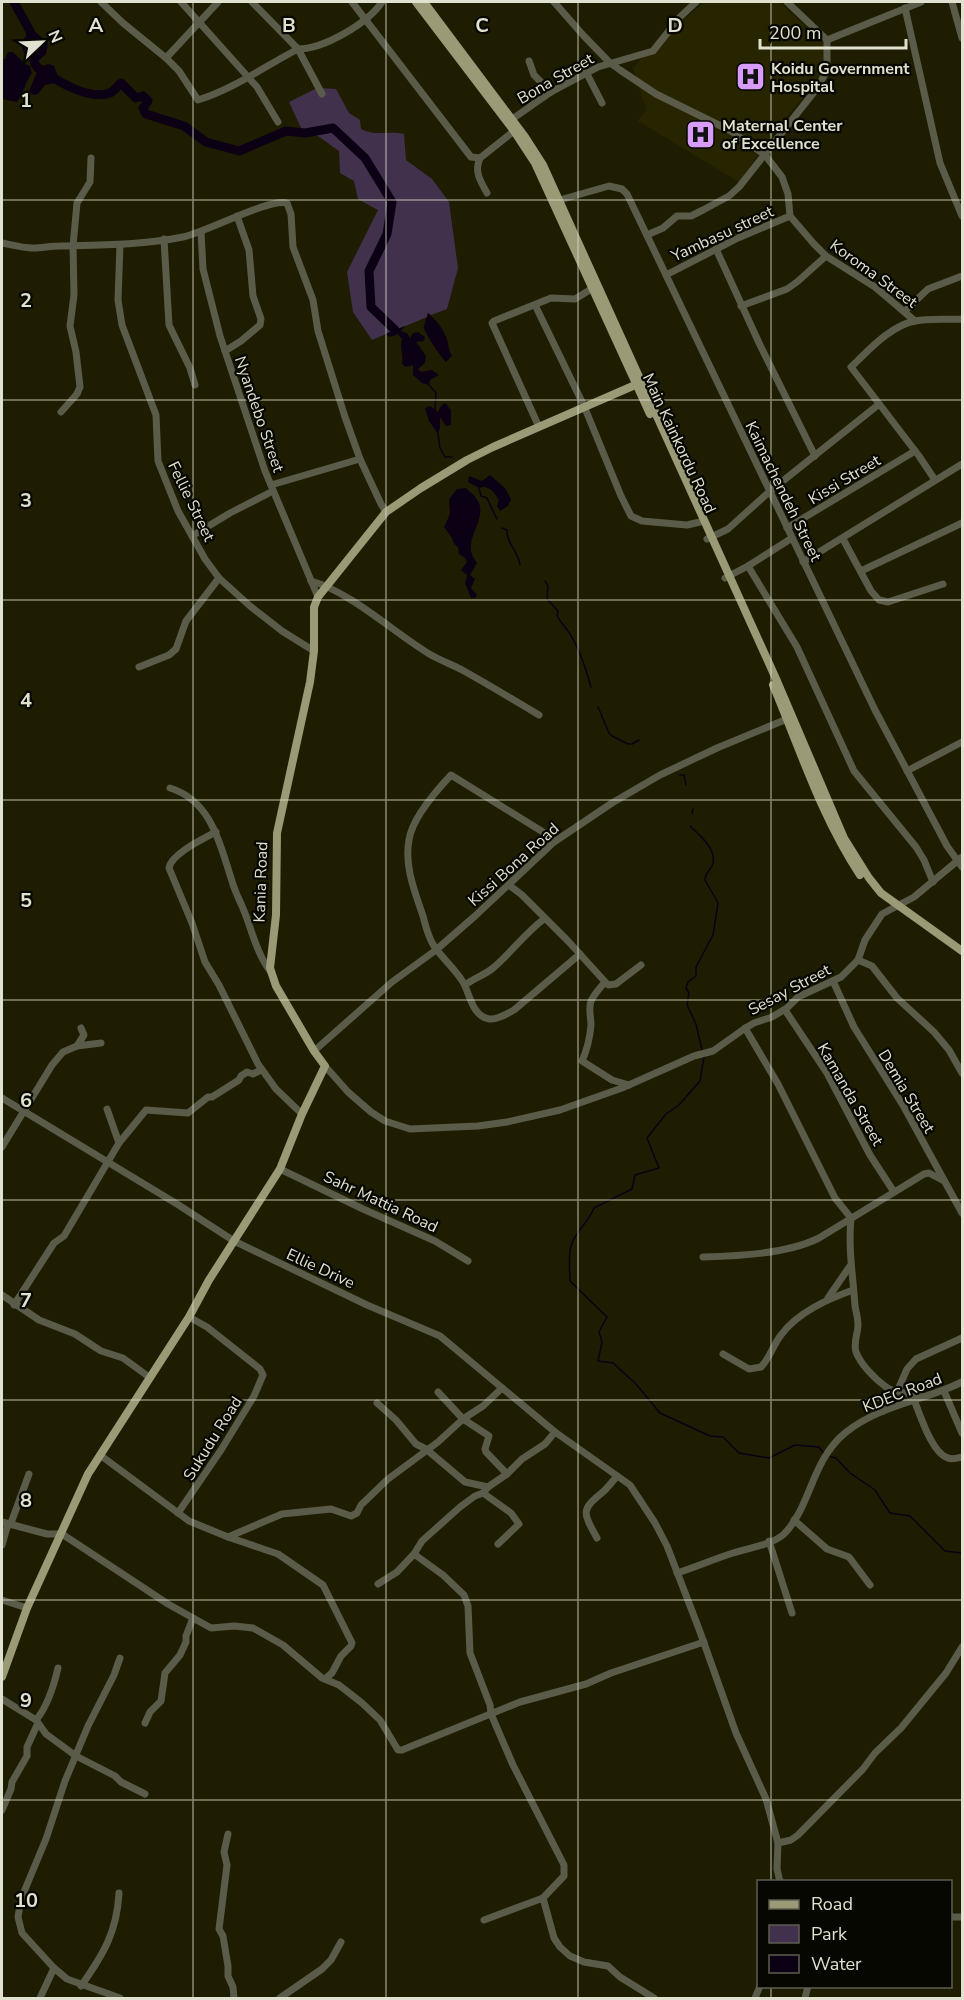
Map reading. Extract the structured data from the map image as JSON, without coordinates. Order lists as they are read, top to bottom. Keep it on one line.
{"streets":{"main road":["Main Kainkordu Road","Kania Road"],"street":["Bona Street","Yambasu street","Koroma Street","Nyandebo Street","Kissi Street","Kaimachendeh Street","Fellie Street","Kissi Bona Road","Sesay Street","Demia Street","Kamanda Street","Sahr Mattia Road","Ellie Drive","KDEC Road","Sukudu Road"]},"crossings":[["Yambasu street","Koroma Street"],["Yambasu street","Kaimachendeh Street"],["Nyandebo Street","Kania Road"],["Kissi Street","Kaimachendeh Street"],["Kaimachendeh Street","Sesay Street"],["Fellie Street","Kania Road"],["Kissi Bona Road","Kania Road"],["Kania Road","Sesay Street"],["Sesay Street","Demia Street"],["Sesay Street","Kamanda Street"]],"places":{"hospital":["Koidu Government Hospital","Maternal Center of Excellence"]},"legend":["Road","Park","Water"],"scale_bar":"200 m","north":"top right","grid":{"columns":["A","B","C","D"],"rows":["1","2","3","4","5","6","7","8","9","10"]}}
